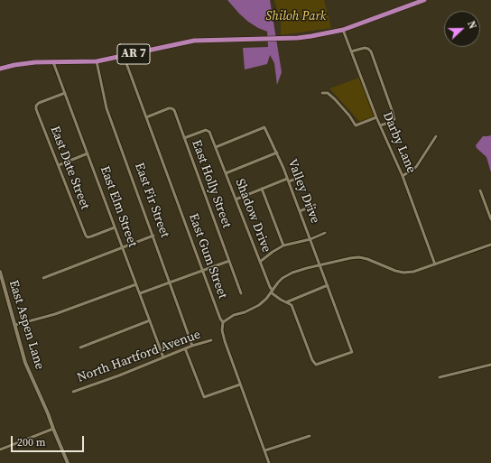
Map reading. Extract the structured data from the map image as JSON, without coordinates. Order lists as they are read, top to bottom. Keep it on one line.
{"streets":{"main road":["AR 7"],"street":["Darby Lane","East Date Street","East Holly Street","Valley Drive","East Fir Street","East Elm Street","Shadow Drive","East Gum Street","East Aspen Lane","North Hartford Avenue"]},"crossings":[["AR 7","Darby Lane"],["AR 7","East Fir Street"],["AR 7","East Elm Street"],["AR 7","East Gum Street"],["East Date Street","East Elm Street"],["East Holly Street","Shadow Drive"],["East Holly Street","East Gum Street"],["Valley Drive","Shadow Drive"],["East Fir Street","North Hartford Avenue"],["East Elm Street","North Hartford Avenue"]],"parks":["Shiloh Park"],"scale_bar":"200 m","north":"right"}
